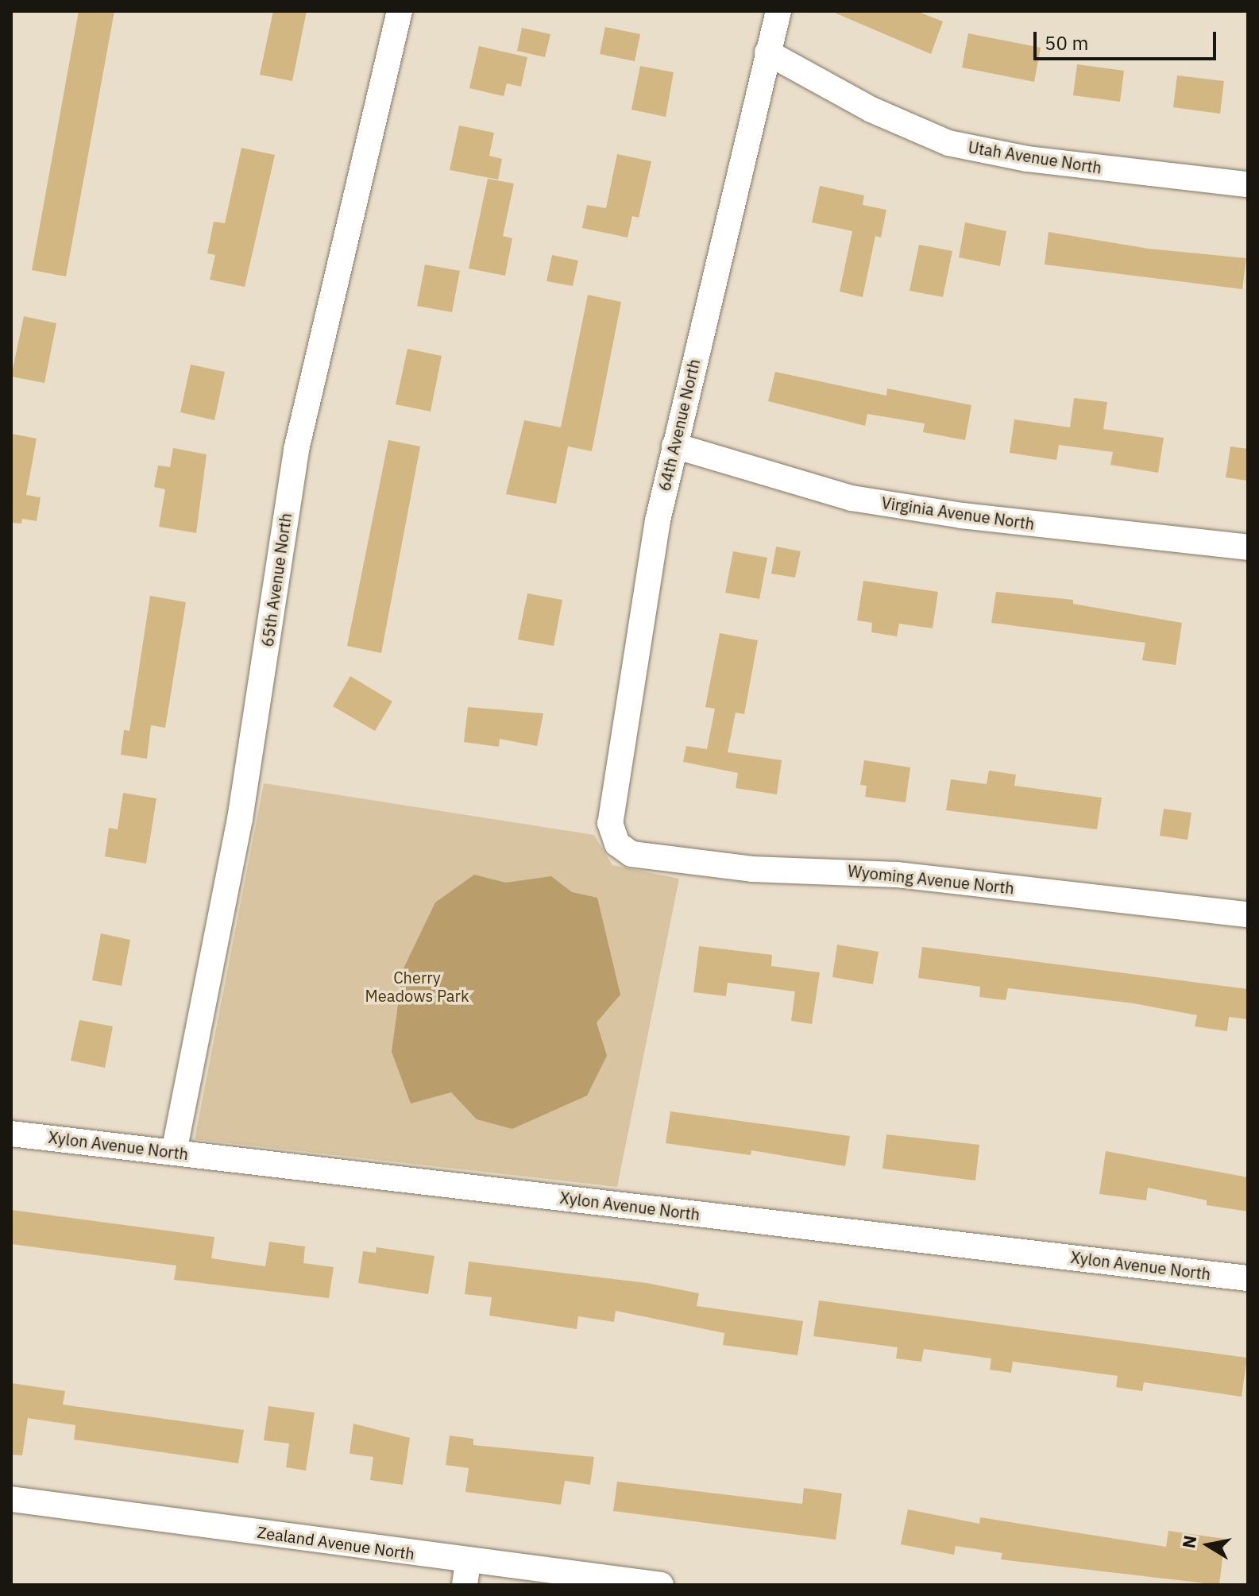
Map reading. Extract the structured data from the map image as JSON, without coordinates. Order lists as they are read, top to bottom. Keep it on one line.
{"streets":{"street":["Utah Avenue North","64th Avenue North","Virginia Avenue North","65th Avenue North","Wyoming Avenue North","Xylon Avenue North","Zealand Avenue North"]},"crossings":[["Utah Avenue North","64th Avenue North"],["64th Avenue North","Virginia Avenue North"],["64th Avenue North","Wyoming Avenue North"],["65th Avenue North","Xylon Avenue North"]],"parks":["Cherry Meadows Park"],"scale_bar":"50 m","north":"left"}
